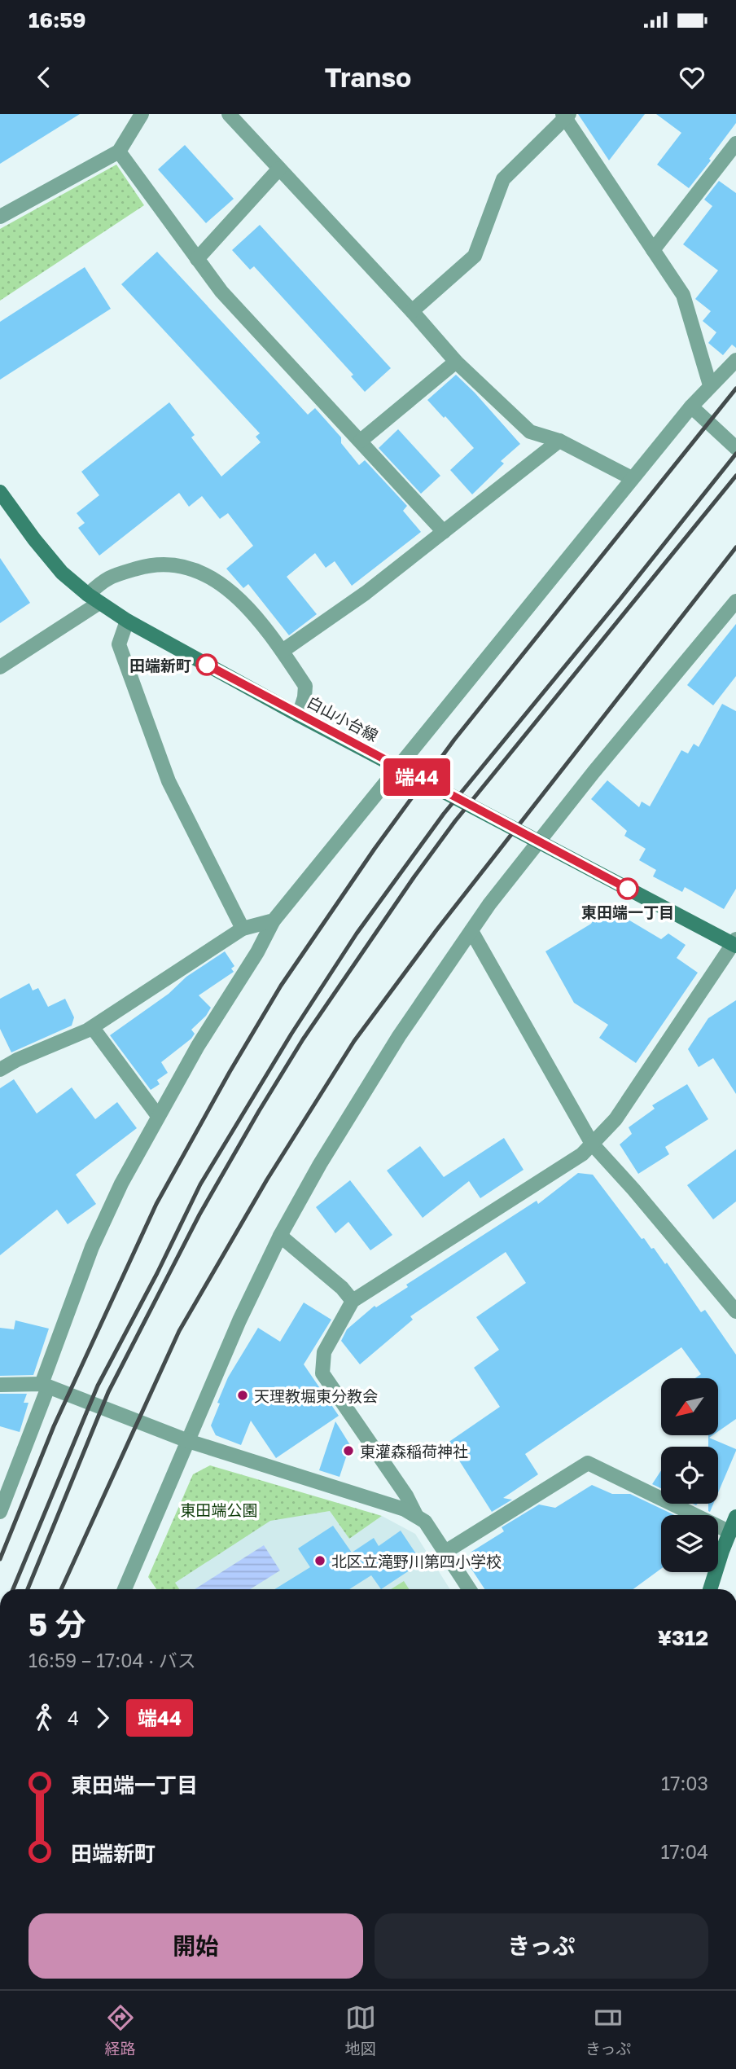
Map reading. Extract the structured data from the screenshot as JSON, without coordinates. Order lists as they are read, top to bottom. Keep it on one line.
{"streets":{"main road":["白山小台線"]},"parks":["東田端公園"],"places":["田端新町","東田端一丁目","天理教堀東分教会","東灌森稲荷神社","北区立滝野川第四小学校"],"lines":["bus line 端44"],"north":"bottom left","page":{"status":"16:59","header":"Transo","on_map":"端44","heading":["5 分","16:59 – 17:04 · バス","¥312"],"legs":["4","端44"],"list":[{"name":"東田端一丁目","value":"17:03"},{"name":"田端新町","value":"17:04"}],"buttons":["開始","きっぷ"],"tabs":["経路","地図","きっぷ"]}}
